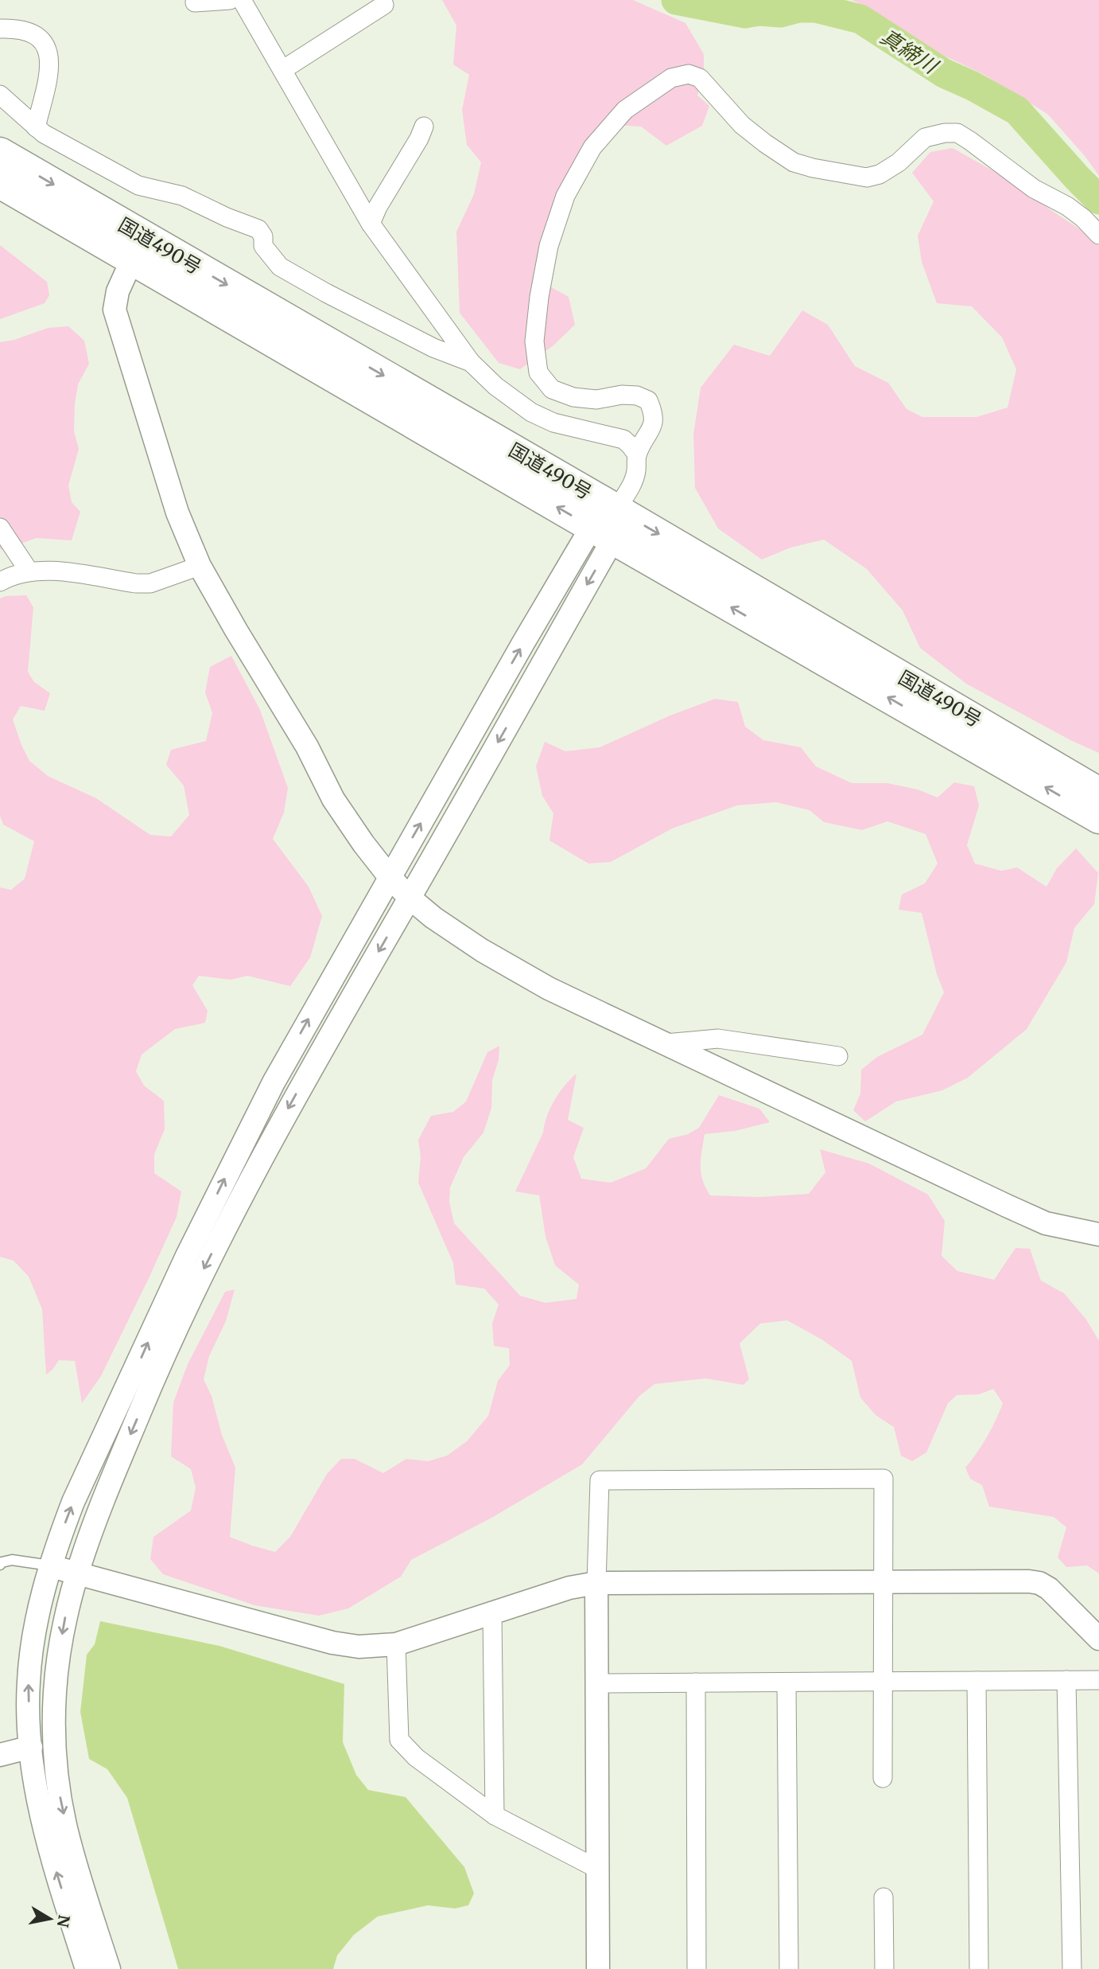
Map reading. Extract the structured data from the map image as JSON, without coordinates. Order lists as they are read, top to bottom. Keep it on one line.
{"streets":{"highway":["国道490号"]},"water":["真締川"],"north":"right"}
